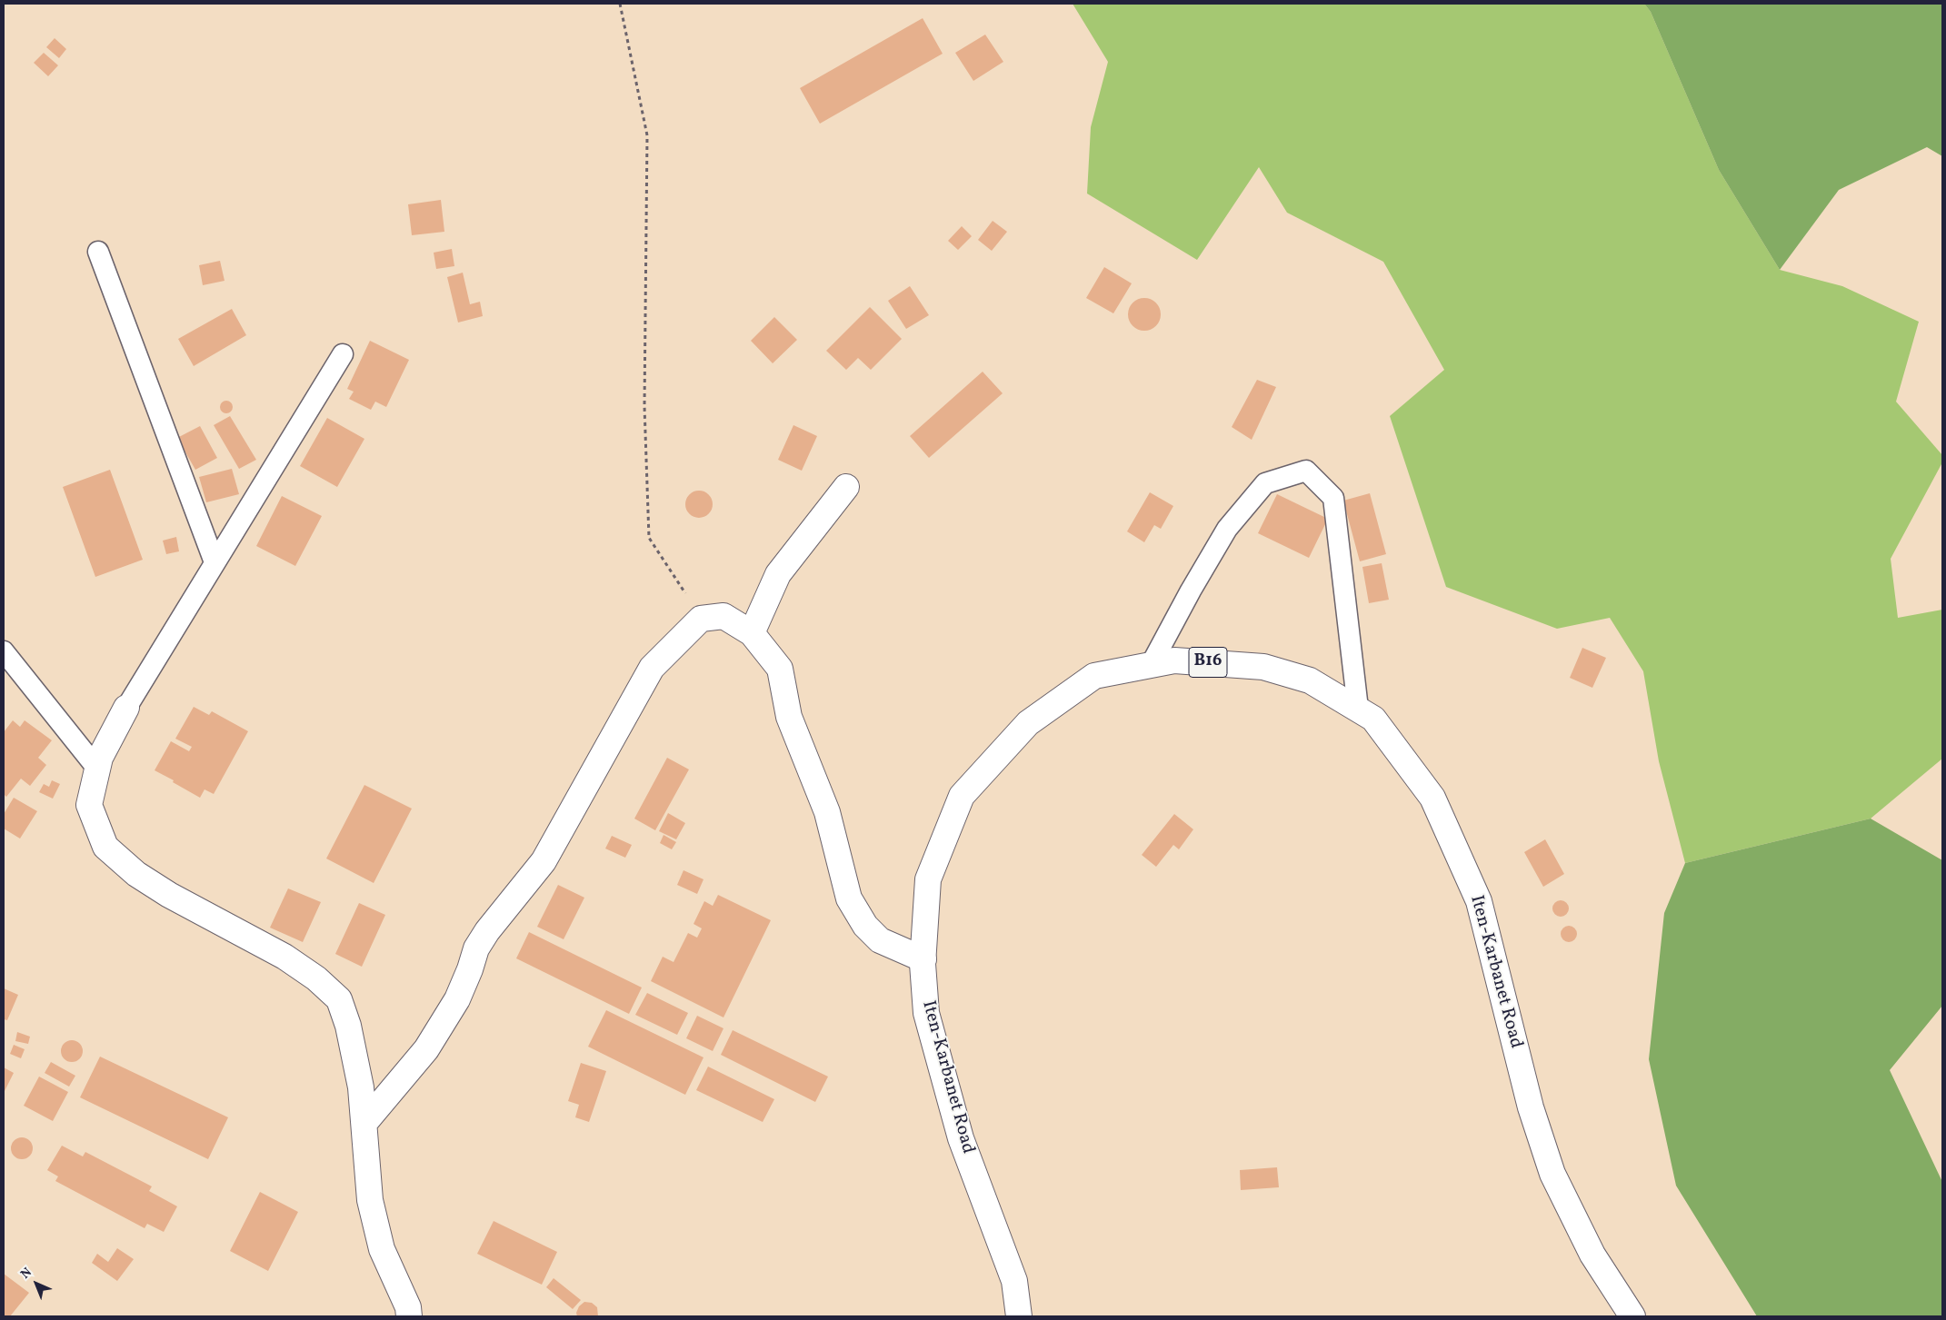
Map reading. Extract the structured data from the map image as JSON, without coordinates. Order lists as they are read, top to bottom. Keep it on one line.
{"streets":{"street":["B16","Iten-Karbanet Road"]},"north":"top left"}
